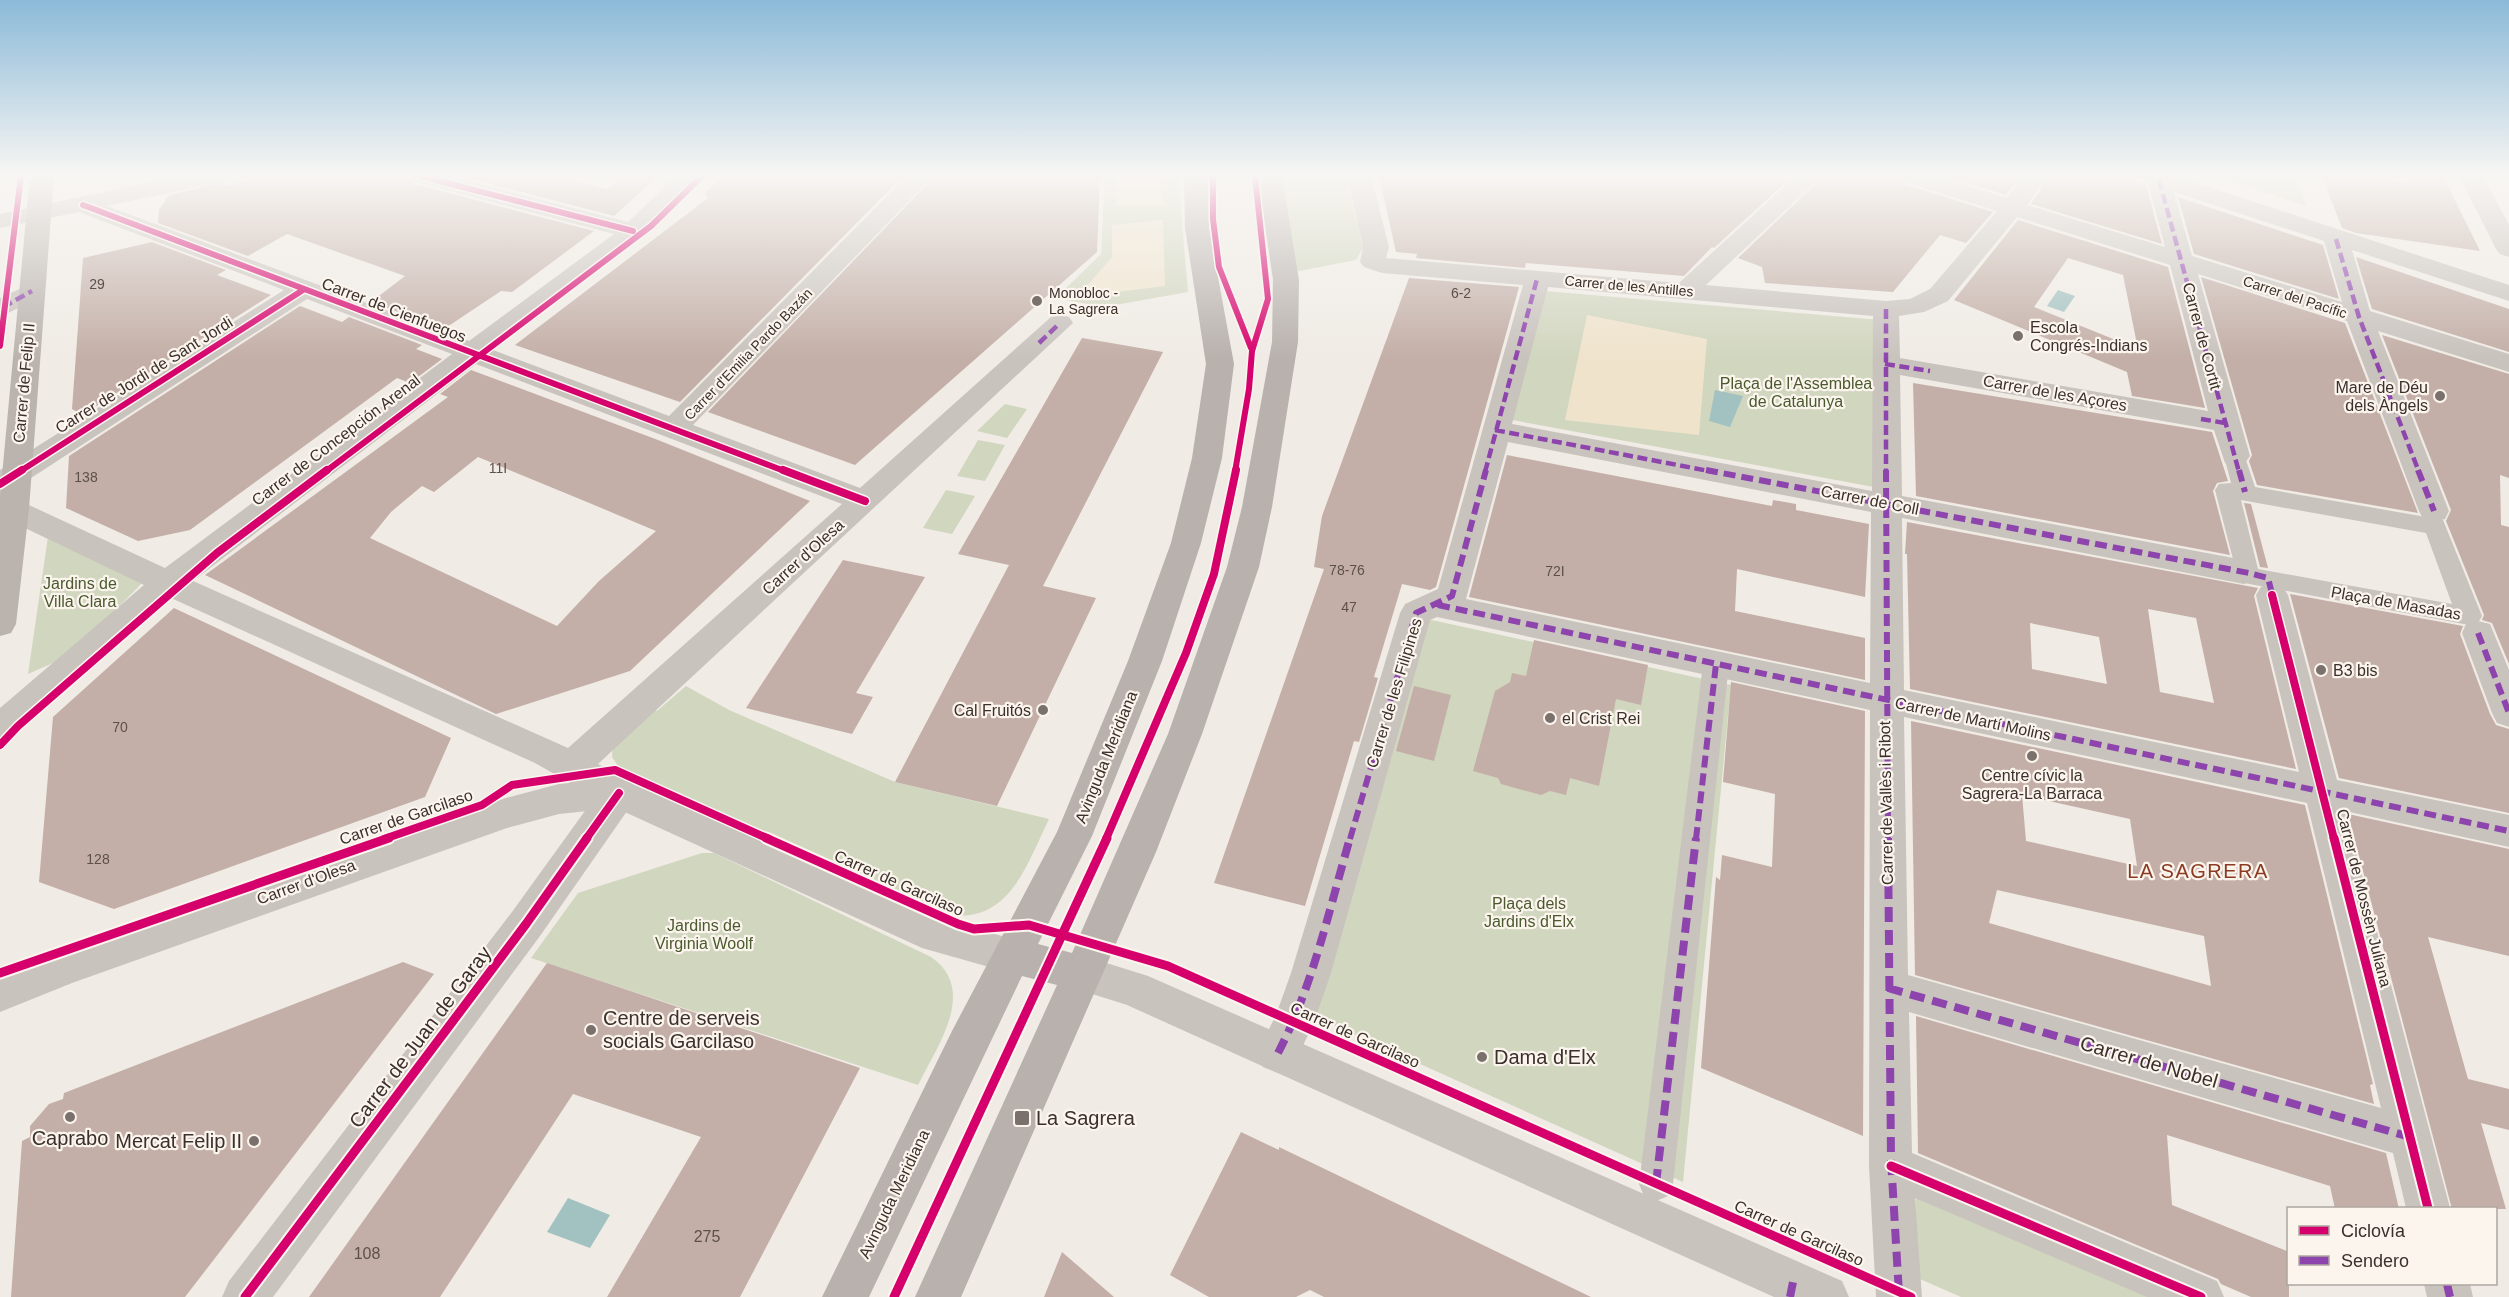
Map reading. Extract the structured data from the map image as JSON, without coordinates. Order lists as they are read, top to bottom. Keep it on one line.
{"streets":{"main road":["Carrer de Felip II","Avinguda Meridiana"],"street":["Carrer de les Antilles","Carrer del Pacífic","Carrer de Cienfuegos","Carrer de Cortit","Carrer d'Emilia Pardo Bazán","Carrer de Jordi de Sant Jordi","Carrer de les Açores","Carrer de Concepción Arenal","Carrer de Coll","Carrer d'Olesa","Plaça de Masadas","Carrer de les Filipines","Carrer de Martí Molins","Carrer de Vallès i Ribot","Carrer de Garcilaso","Carrer de Mossèn Juliana","Carrer de Juan de Garay","Carrer de Nobel"]},"crossings":[["Carrer de les Antilles","Carrer de les Filipines"],["Carrer de les Antilles","Carrer de Vallès i Ribot"],["Carrer del Pacífic","Carrer de Cortit"],["Carrer de Cienfuegos","Carrer d'Emilia Pardo Bazán"],["Carrer de Cienfuegos","Carrer de Jordi de Sant Jordi"],["Carrer de Cienfuegos","Carrer de Concepción Arenal"],["Carrer de Cienfuegos","Carrer d'Olesa"],["Carrer de Cortit","Carrer de les Açores"],["Carrer de Cortit","Plaça de Masadas"],["Carrer de Jordi de Sant Jordi","Carrer de Felip II"],["Carrer de Jordi de Sant Jordi","Carrer de Garcilaso"],["Carrer de Felip II","Carrer de Garcilaso"],["Carrer de les Açores","Carrer de Vallès i Ribot"],["Carrer de Concepción Arenal","Carrer de Garcilaso"],["Carrer de Coll","Carrer de les Filipines"],["Carrer de Coll","Carrer de Vallès i Ribot"],["Carrer de Coll","Carrer de Mossèn Juliana"],["Carrer d'Olesa","Carrer de Garcilaso"],["Carrer d'Olesa","Carrer de Juan de Garay"],["Carrer de les Filipines","Carrer de Martí Molins"],["Carrer de Martí Molins","Carrer de Vallès i Ribot"],["Carrer de Martí Molins","Carrer de Mossèn Juliana"],["Avinguda Meridiana","Carrer de Garcilaso"],["Carrer de Vallès i Ribot","Carrer de Nobel"],["Carrer de Garcilaso","Carrer de Juan de Garay"],["Carrer de Mossèn Juliana","Carrer de Nobel"]],"districts":["LA SAGRERA"],"parks":["Plaça de l'Assemblea de Catalunya","Jardins de Villa Clara","Plaça dels Jardins d'Elx","Jardins de Virginia Woolf"],"places":{"other":["Monobloc - La Sagrera","Escola Congrés-Indians","Mare de Déu dels Àngels","B3 bis","Cal Fruitós","el Crist Rei","Centre cívic la Sagrera-La Barraca","Centre de serveis socials Garcilaso","Dama d'Elx","Caprabo","Mercat Felip II"],"transit":["La Sagrera"]},"house_numbers":["29","6-2","11I","138","78-76","72I","47","70","128","275","108"],"legend":["Ciclovía","Sendero"]}
